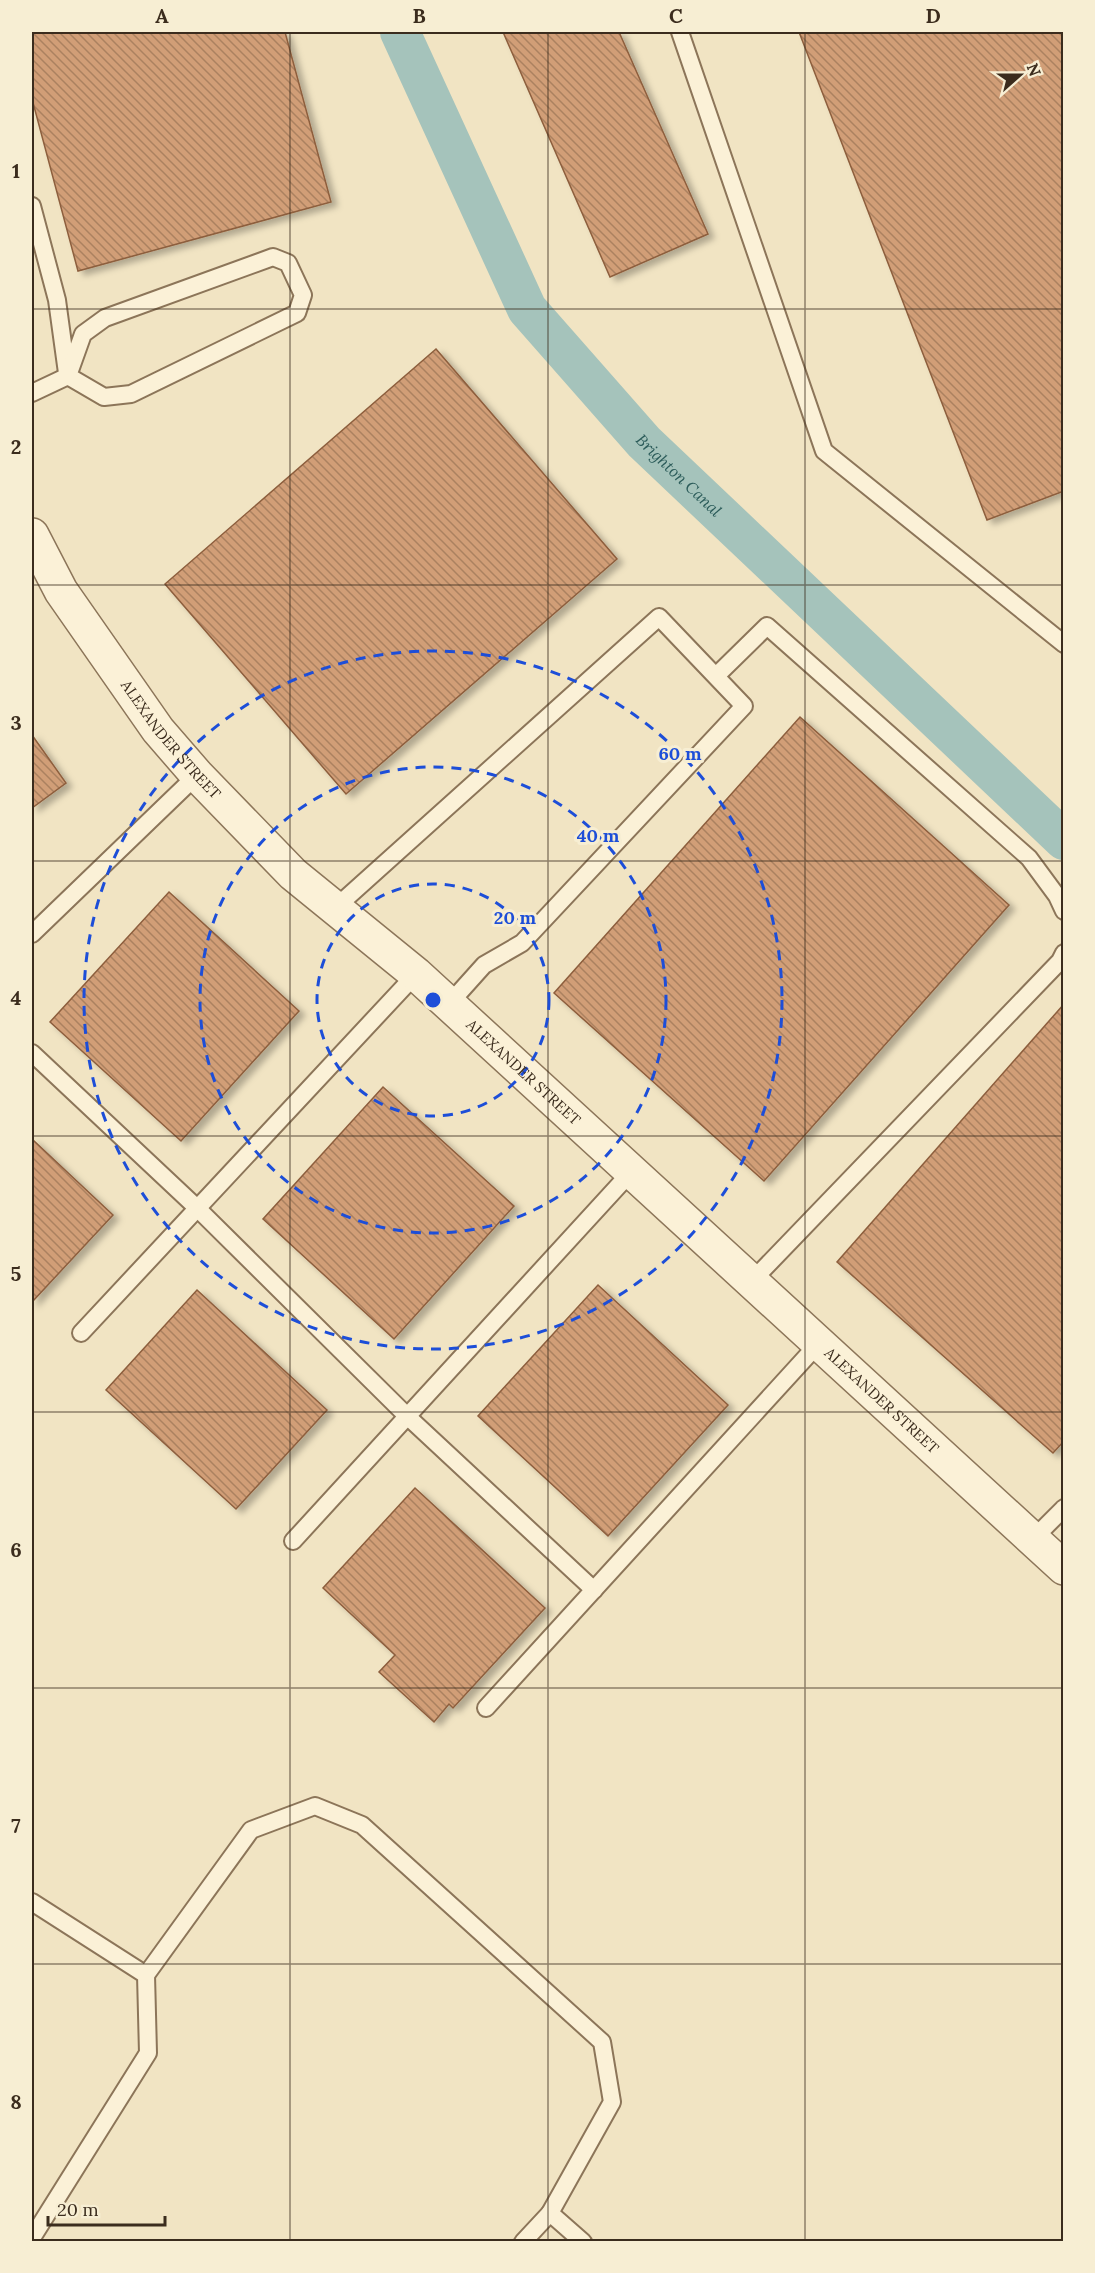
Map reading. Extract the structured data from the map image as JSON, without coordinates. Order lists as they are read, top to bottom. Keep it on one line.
{"streets":{"street":["ALEXANDER STREET"]},"water":["Brighton Canal"],"scale_bar":"20 m","north":"right","grid":{"columns":["A","B","C","D"],"rows":["1","2","3","4","5","6","7","8"]},"rings":["60 m","40 m","20 m"]}
